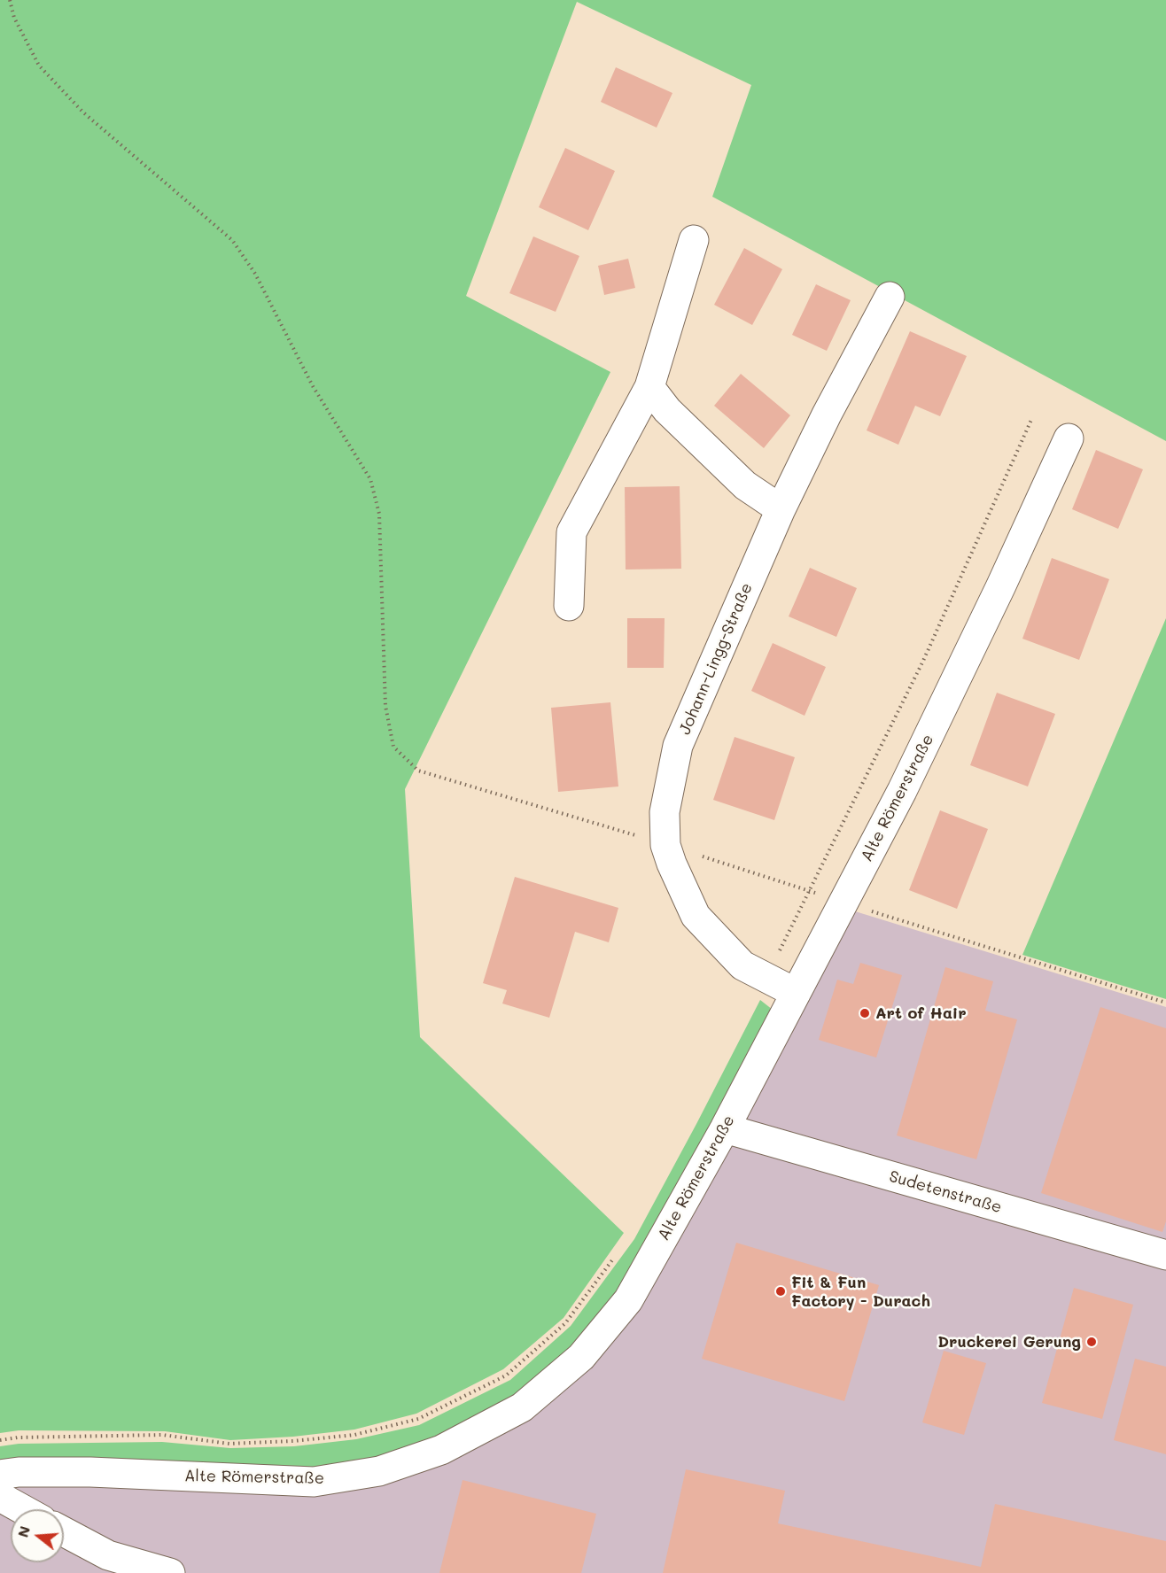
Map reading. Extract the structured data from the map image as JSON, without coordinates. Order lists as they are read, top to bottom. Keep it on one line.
{"streets":{"street":["Johann-Lingg-Straße","Alte Römerstraße","Sudetenstraße"]},"crossings":[["Johann-Lingg-Straße","Alte Römerstraße"],["Alte Römerstraße","Sudetenstraße"]],"places":["Art of Hair","Fit & Fun Factory - Durach","Druckerei Gerung"],"north":"left"}
